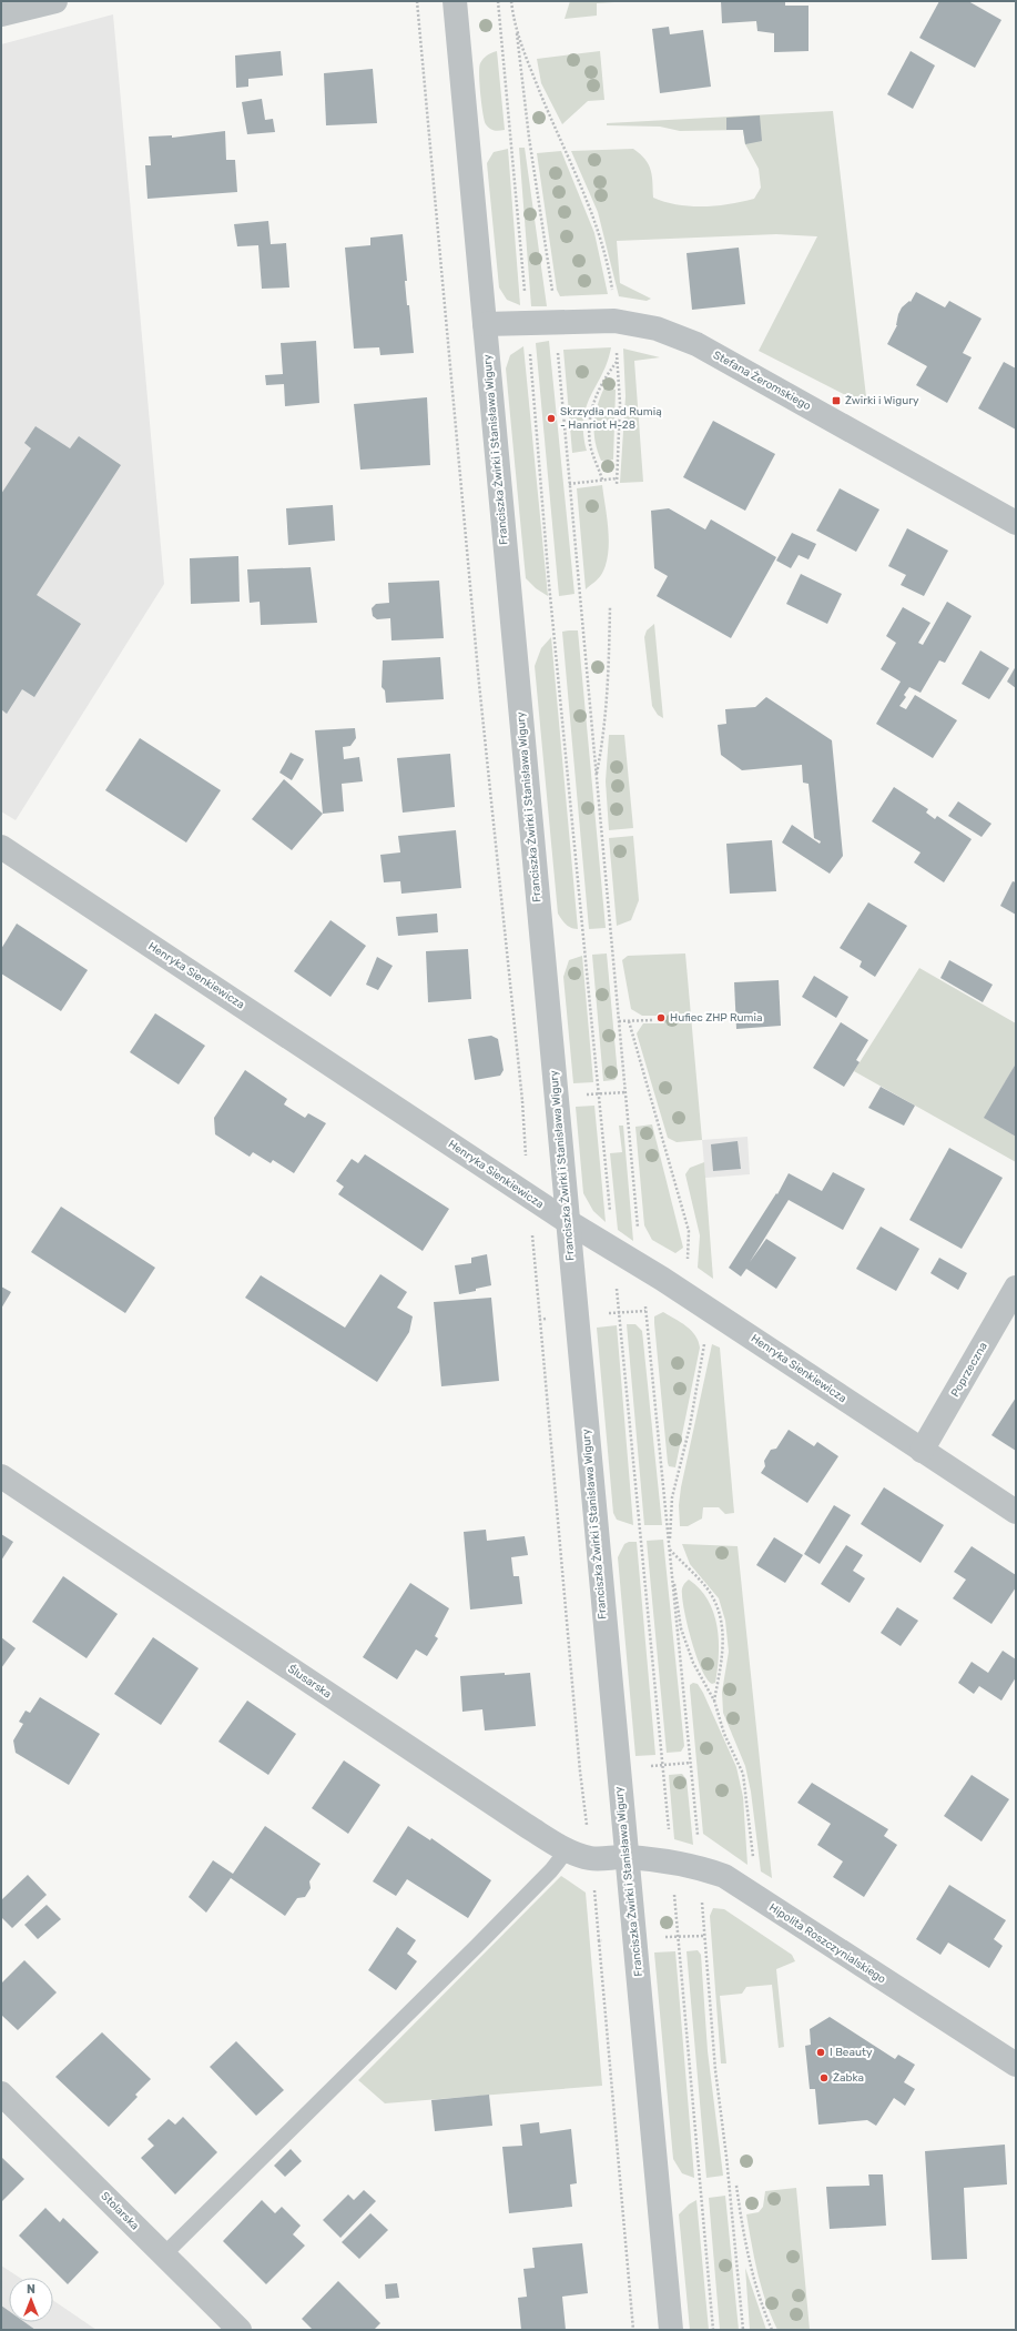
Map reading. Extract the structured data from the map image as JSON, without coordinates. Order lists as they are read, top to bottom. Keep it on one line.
{"streets":{"street":["Stefana Żeromskiego","Franciszka Żwirki i Stanisława Wigury","Henryka Sienkiewicza","Poprzeczna","Ślusarska","Hipolita Roszczynialskiego","Stolarska"]},"crossings":[["Stefana Żeromskiego","Franciszka Żwirki i Stanisława Wigury"],["Franciszka Żwirki i Stanisława Wigury","Henryka Sienkiewicza"],["Franciszka Żwirki i Stanisława Wigury","Ślusarska"],["Franciszka Żwirki i Stanisława Wigury","Hipolita Roszczynialskiego"],["Henryka Sienkiewicza","Poprzeczna"],["Ślusarska","Hipolita Roszczynialskiego"]],"places":{"transit":["Żwirki i Wigury"],"other":["Skrzydła nad Rumią - Hanriot H-28","Hufiec ZHP Rumia","I Beauty","Żabka"]},"north":"top"}
